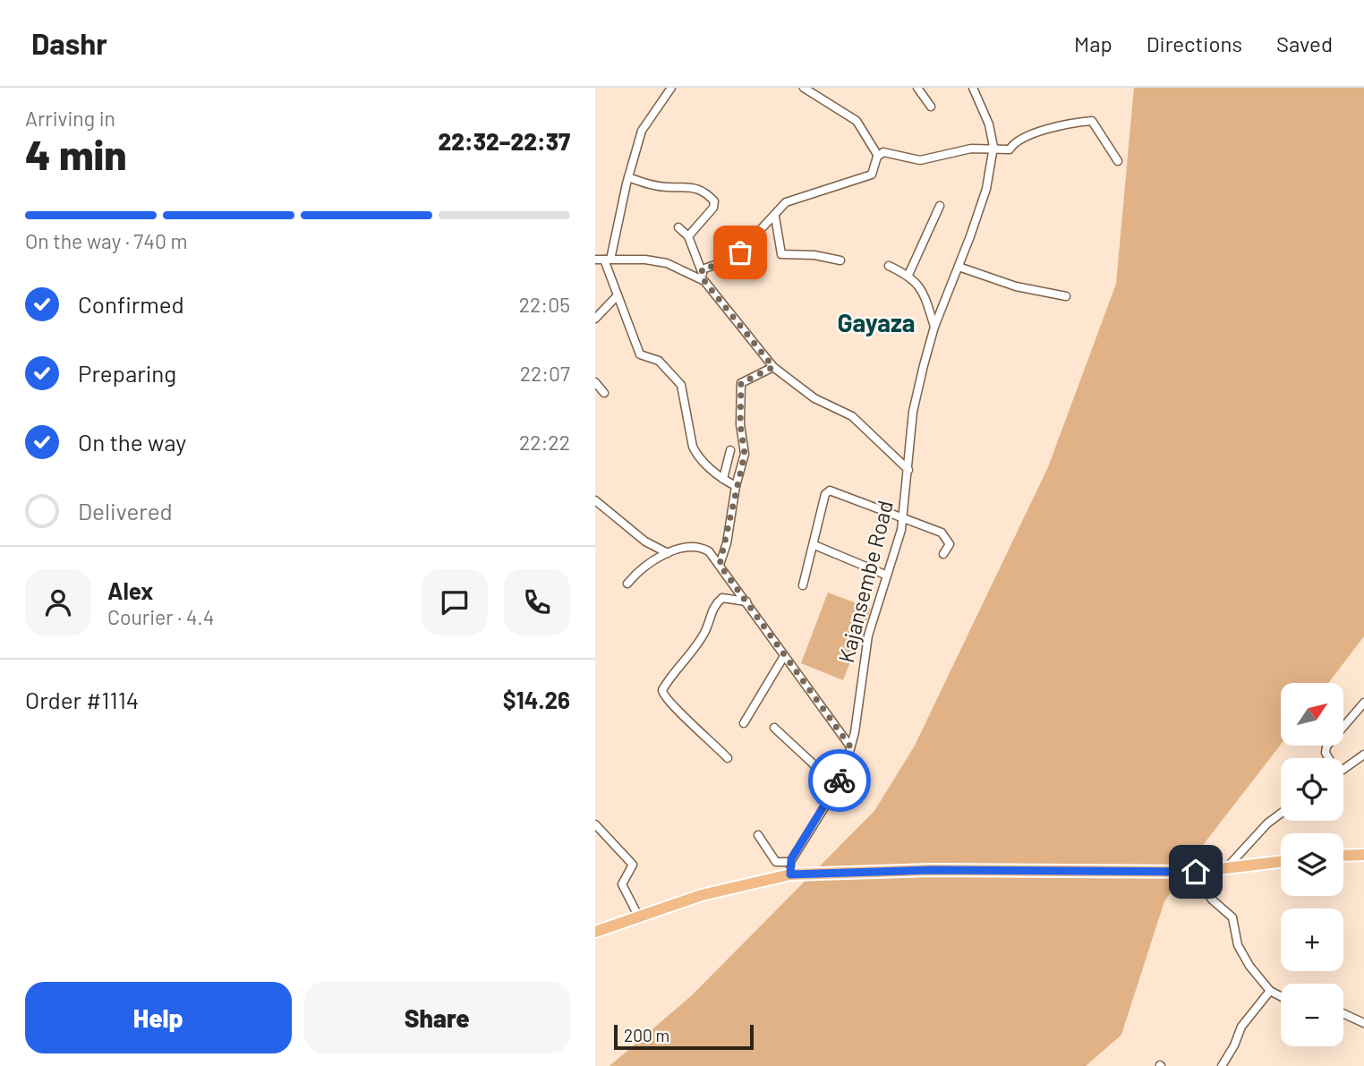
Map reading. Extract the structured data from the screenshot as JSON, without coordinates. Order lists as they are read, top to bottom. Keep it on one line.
{"streets":{"street":["Kajansembe Road"]},"districts":["Gayaza"],"scale_bar":"200 m","north":"top right","page":{"header":"Dashr","nav":["Map","Directions","Saved"],"heading":["4 min","Arriving in","22:32–22:37"],"panel":["Alex","Courier · 4.4","Order #1114","$14.26"],"bar":"On the way · 740 m","list":[["Confirmed","22:05"],["Preparing","22:07"],["On the way","22:22"],"Delivered"],"map_buttons":["+","−"],"buttons":["Help","Share"],"scale":"200 m"}}
